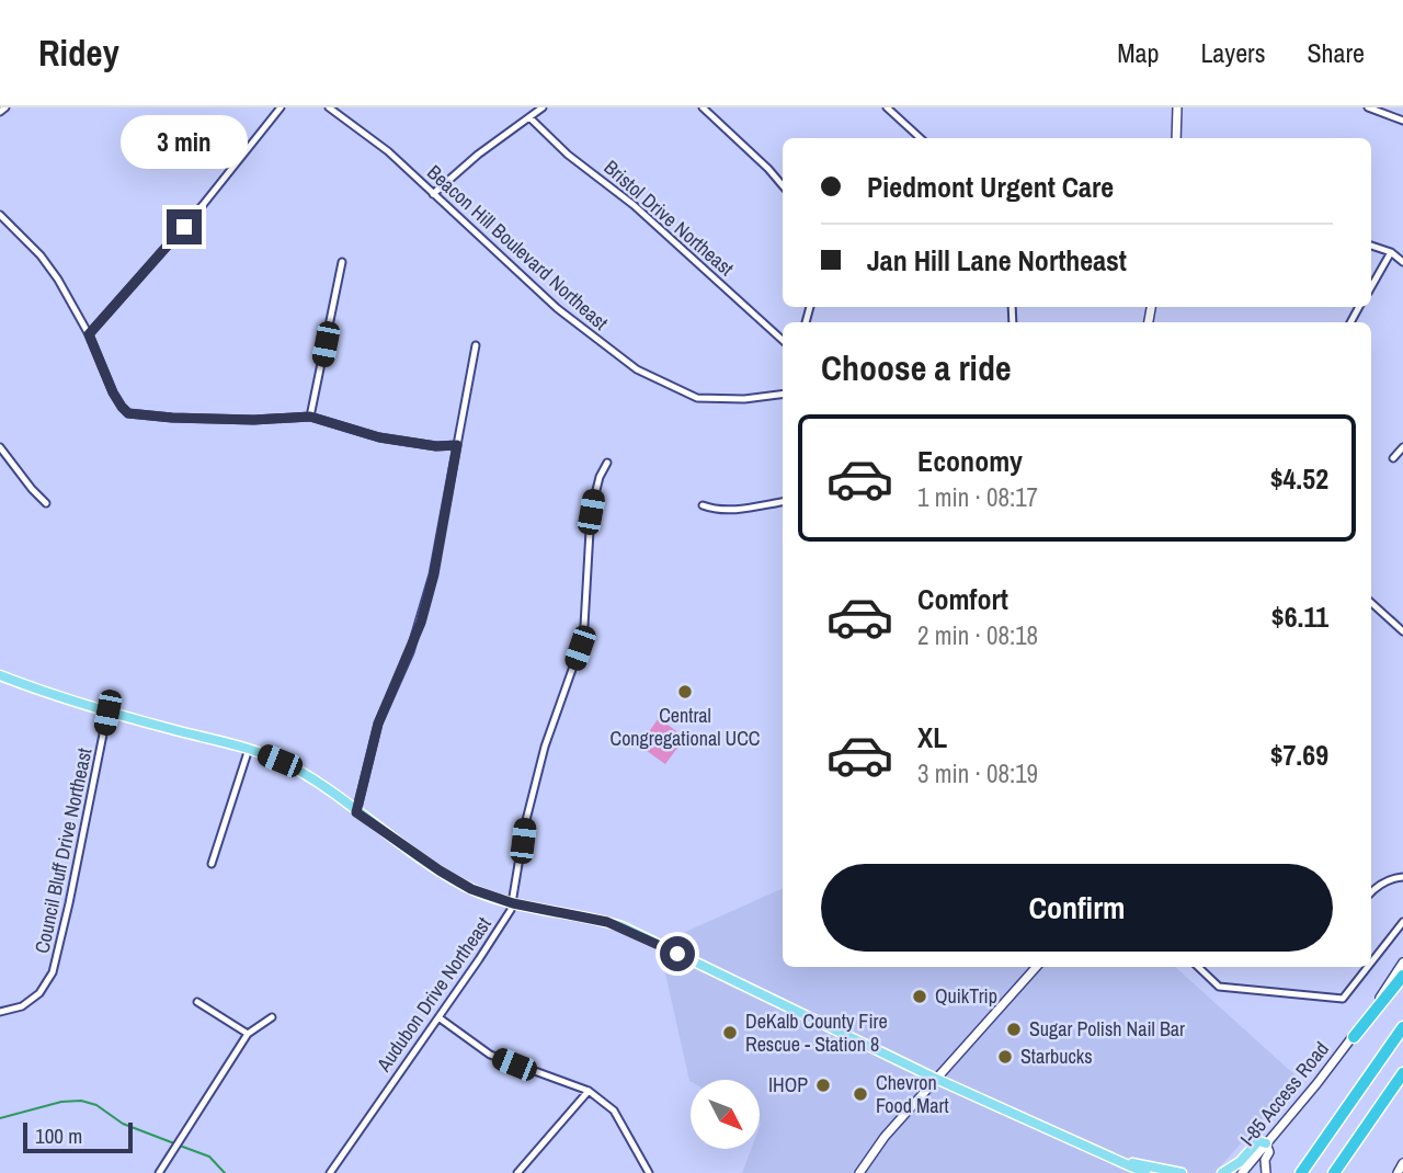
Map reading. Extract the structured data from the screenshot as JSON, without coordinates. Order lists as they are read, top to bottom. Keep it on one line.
{"streets":{"main road":["I-85 Access Road"],"street":["Bristol Drive Northeast","Beacon Hill Boulevard Northeast","Council Bluff Drive Northeast","Audubon Drive Northeast"]},"places":["Central Congregational UCC","QuikTrip","Sugar Polish Nail Bar","DeKalb County Fire Rescue - Station 8","Starbucks","IHOP","Chevron Food Mart"],"scale_bar":"100 m","north":"bottom right","page":{"header":"Ridey","nav":["Map","Layers","Share"],"bubble":"3 min","banner":["Piedmont Urgent Care","Jan Hill Lane Northeast"],"heading":"Choose a ride","list":[{"name":"Economy","note":"1 min · 08:17","value":"$4.52"},{"name":"Comfort","note":"2 min · 08:18","value":"$6.11"},{"name":"XL","note":"3 min · 08:19","value":"$7.69"}],"buttons":"Confirm","scale":"100 m"}}
